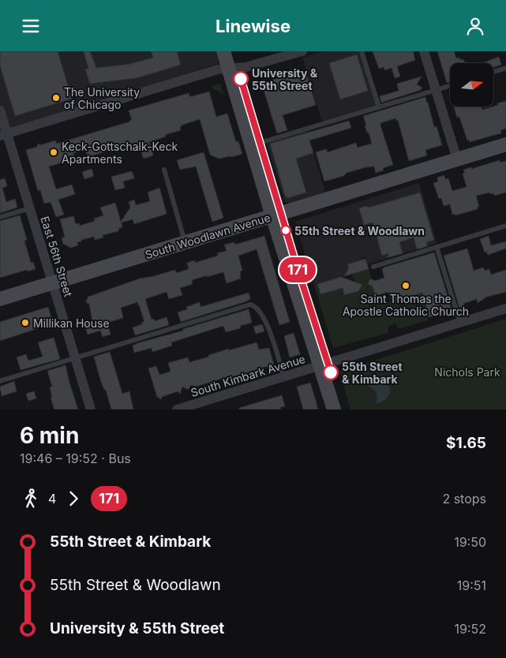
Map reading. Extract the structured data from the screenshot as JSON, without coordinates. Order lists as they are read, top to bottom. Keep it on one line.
{"streets":{"street":["South Woodlawn Avenue","East 56th Street","South Kimbark Avenue"]},"crossings":[["South Woodlawn Avenue","East 56th Street"]],"parks":["Nichols Park"],"places":["University & 55th Street","The University of Chicago","Keck-Gottschalk-Keck Apartments","55th Street & Woodlawn","Saint Thomas the Apostle Catholic Church","Millikan House","55th Street & Kimbark"],"lines":["bus line 171"],"north":"right","page":{"header":"Linewise","on_map":"171","heading":["6 min","19:46 – 19:52 · Bus","$1.65"],"legs":["4","171","2 stops"],"list":[{"name":"55th Street & Kimbark","value":"19:50"},{"name":"55th Street & Woodlawn","value":"19:51"},{"name":"University & 55th Street","value":"19:52"}]}}
